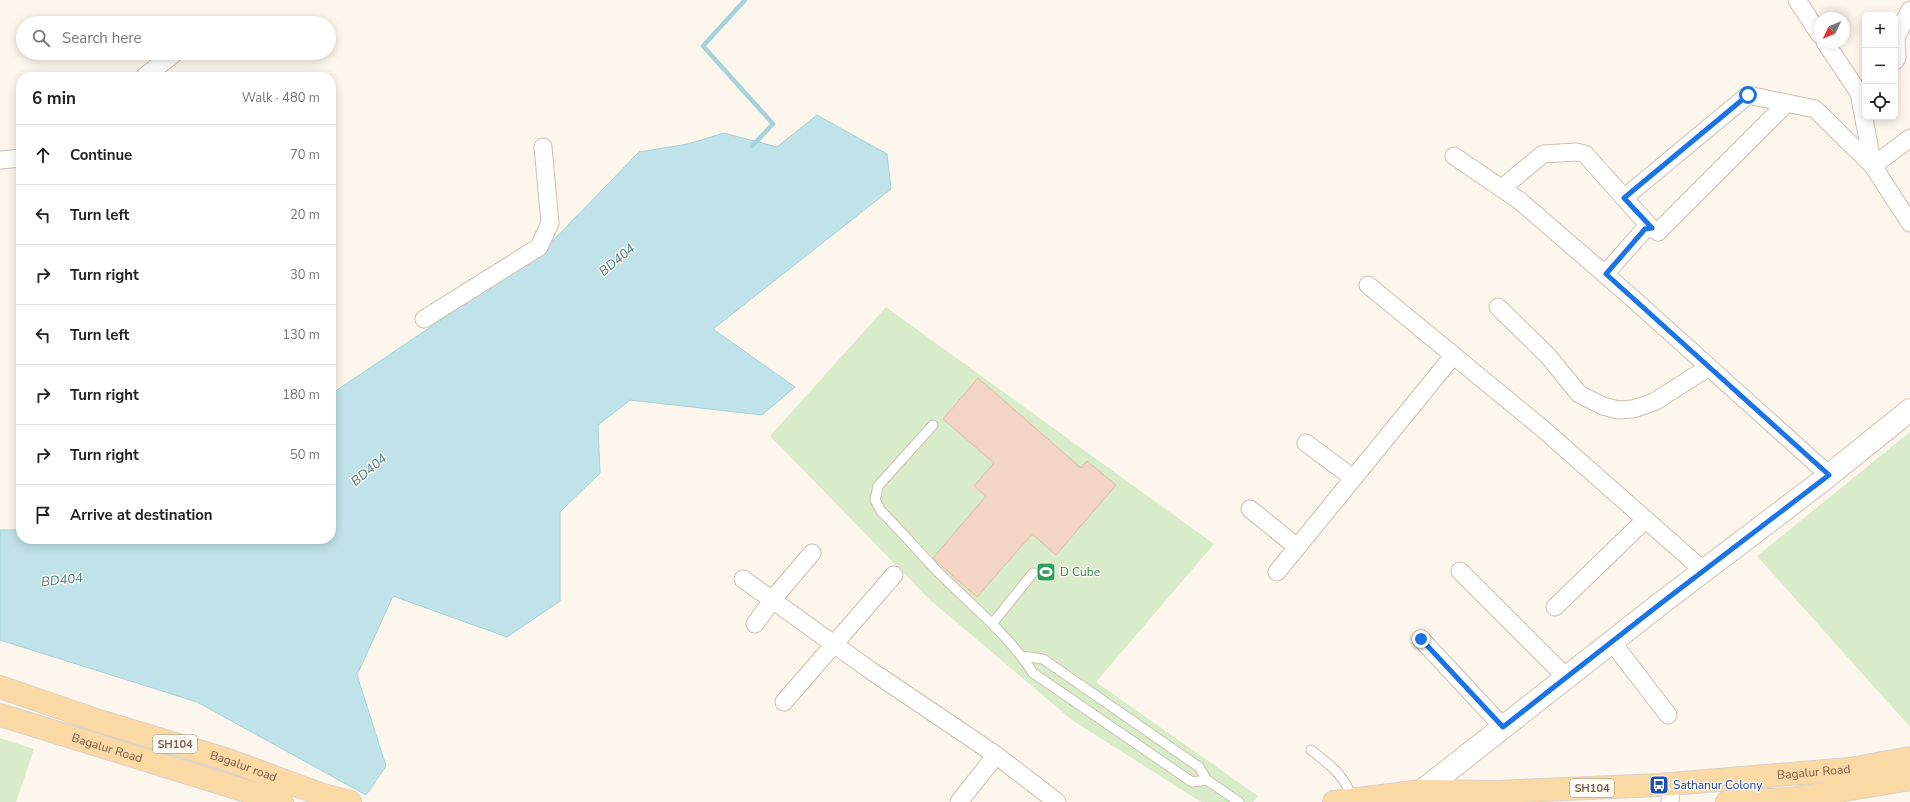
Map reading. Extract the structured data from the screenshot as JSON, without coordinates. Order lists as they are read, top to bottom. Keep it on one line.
{"streets":{"main road":["SH104","Bagalur Road","Bagalur road"]},"water":["BD404"],"places":{"sports":["D Cube"],"bus stop":["Sathanur Colony"]},"north":"bottom left","page":{"map_buttons":["+","−"],"search":"Search here","heading":["6 min","Walk · 480 m"],"list":[["Continue","70 m"],["Turn left","20 m"],["Turn right","30 m"],["Turn left","130 m"],["Turn right","180 m"],["Turn right","50 m"],"Arrive at destination"]}}
